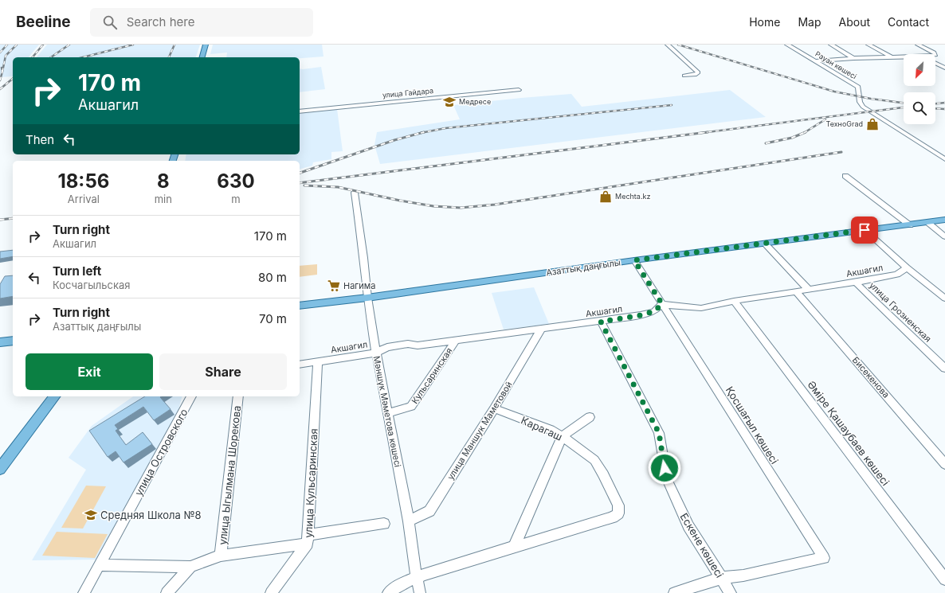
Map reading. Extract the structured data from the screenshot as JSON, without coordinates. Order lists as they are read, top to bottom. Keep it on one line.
{"streets":{"main road":["Азаттық даңғылы"],"street":["Рауан көшесі","улица Гайдара","Акшагил","улица Грозненская","Кульсаринская","Бисекенова","Мәншүк Мәметова көшесі","Қосшағыл көшесі","Карагаш","улица Маншук Маметовой","Әміре Қашаубаев көшесі","улица Островского","улица Ыгылмана Шорекова","улица Кульсаринская","Ескене көшесі"]},"crossings":[["Азаттық даңғылы","Мәншүк Мәметова көшесі"],["Азаттық даңғылы","Қосшағыл көшесі"],["Акшагил","улица Грозненская"],["Акшагил","Кульсаринская"],["Акшагил","Бисекенова"],["Акшагил","Мәншүк Мәметова көшесі"],["Акшагил","Қосшағыл көшесі"],["Акшагил","улица Маншук Маметовой"],["Акшагил","Әміре Қашаубаев көшесі"],["Акшагил","улица Кульсаринская"],["Акшагил","Ескене көшесі"],["Кульсаринская","Мәншүк Мәметова көшесі"],["Мәншүк Мәметова көшесі","улица Маншук Маметовой"],["Қосшағыл көшесі","Ескене көшесі"],["Карагаш","улица Маншук Маметовой"]],"places":{"school or university":["Медресе","Средняя Школа №8"],"shop":["ТехноGrad","Mechta.kz"],"supermarket":["Нагима"]},"north":"bottom left","page":{"header":"Beeline","search":"Search here","nav":["Home","Map","About","Contact"],"turn":["170 m","Акшагил"],"then":"Then","eta":["18:56","Arrival","8","min","630","m"],"list":[{"name":"Turn right","note":"Акшагил","value":"170 m"},{"name":"Turn left","note":"Косчагыльская","value":"80 m"},{"name":"Turn right","note":"Азаттық даңғылы","value":"70 m"}],"buttons":["Exit","Share"]}}
